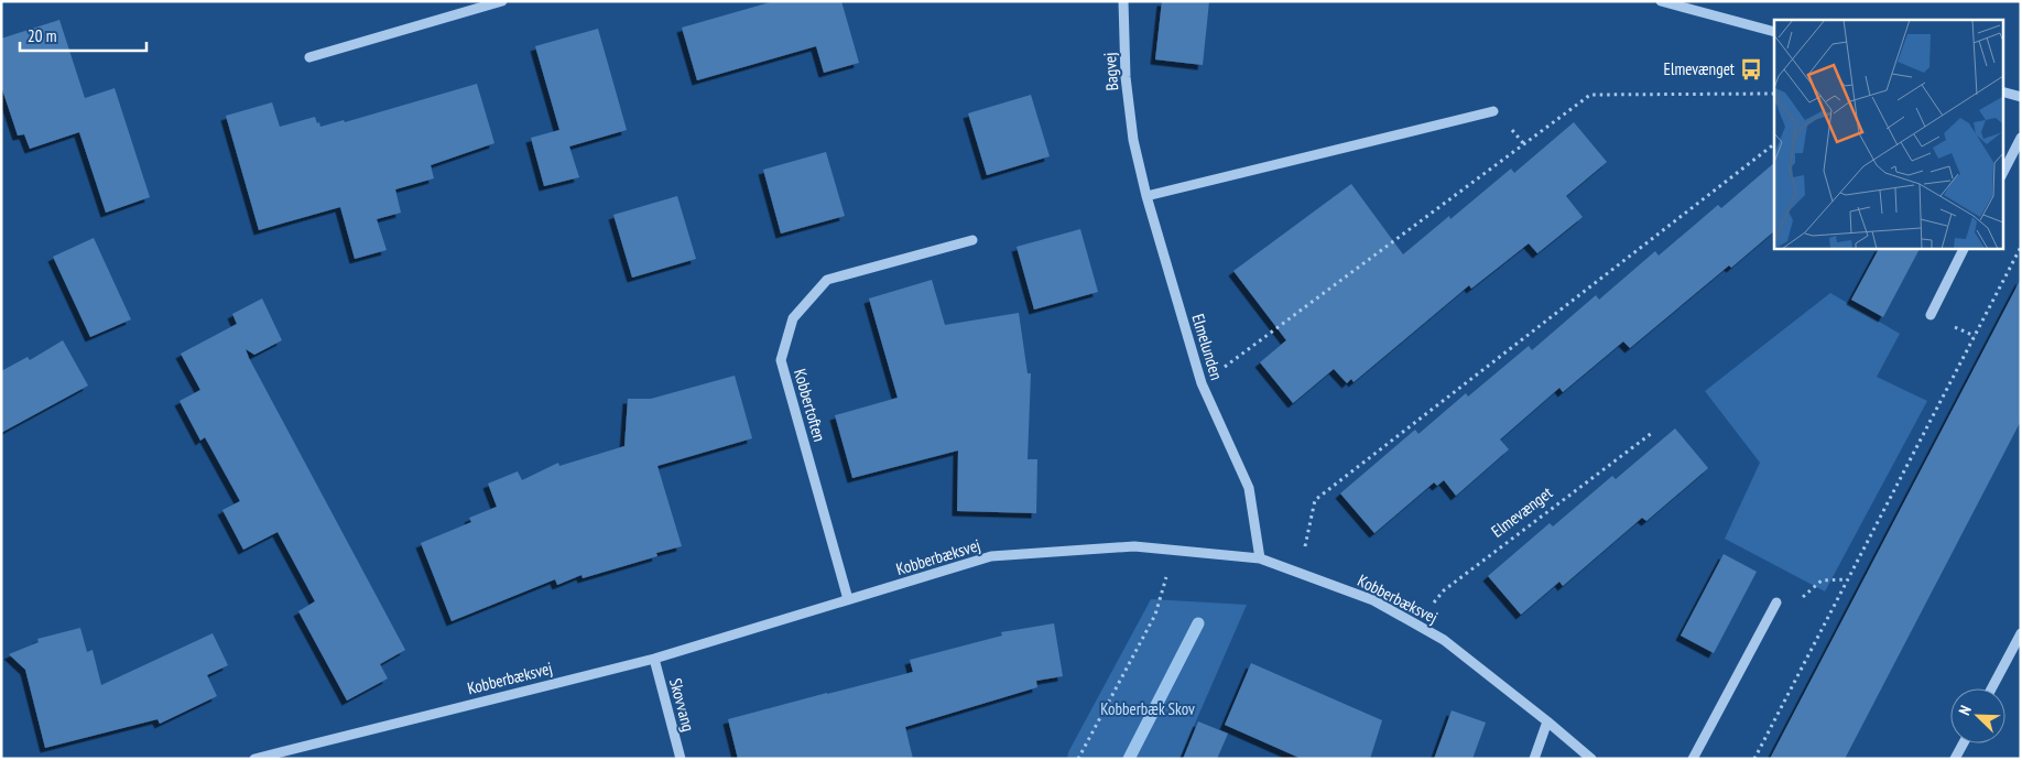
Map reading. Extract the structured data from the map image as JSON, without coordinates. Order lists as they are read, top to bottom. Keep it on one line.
{"streets":{"street":["Bagvej","Elmelunden","Kobbertoften","Kobberbæksvej","Skovvang"],"path":["Elmevænget"]},"crossings":[["Bagvej","Elmelunden"],["Elmelunden","Kobberbæksvej"],["Kobbertoften","Kobberbæksvej"],["Elmevænget","Kobberbæksvej"],["Kobberbæksvej","Skovvang"]],"parks":["Kobberbæk Skov"],"places":{"bus stop":["Elmevænget"]},"scale_bar":"20 m","north":"top left"}
